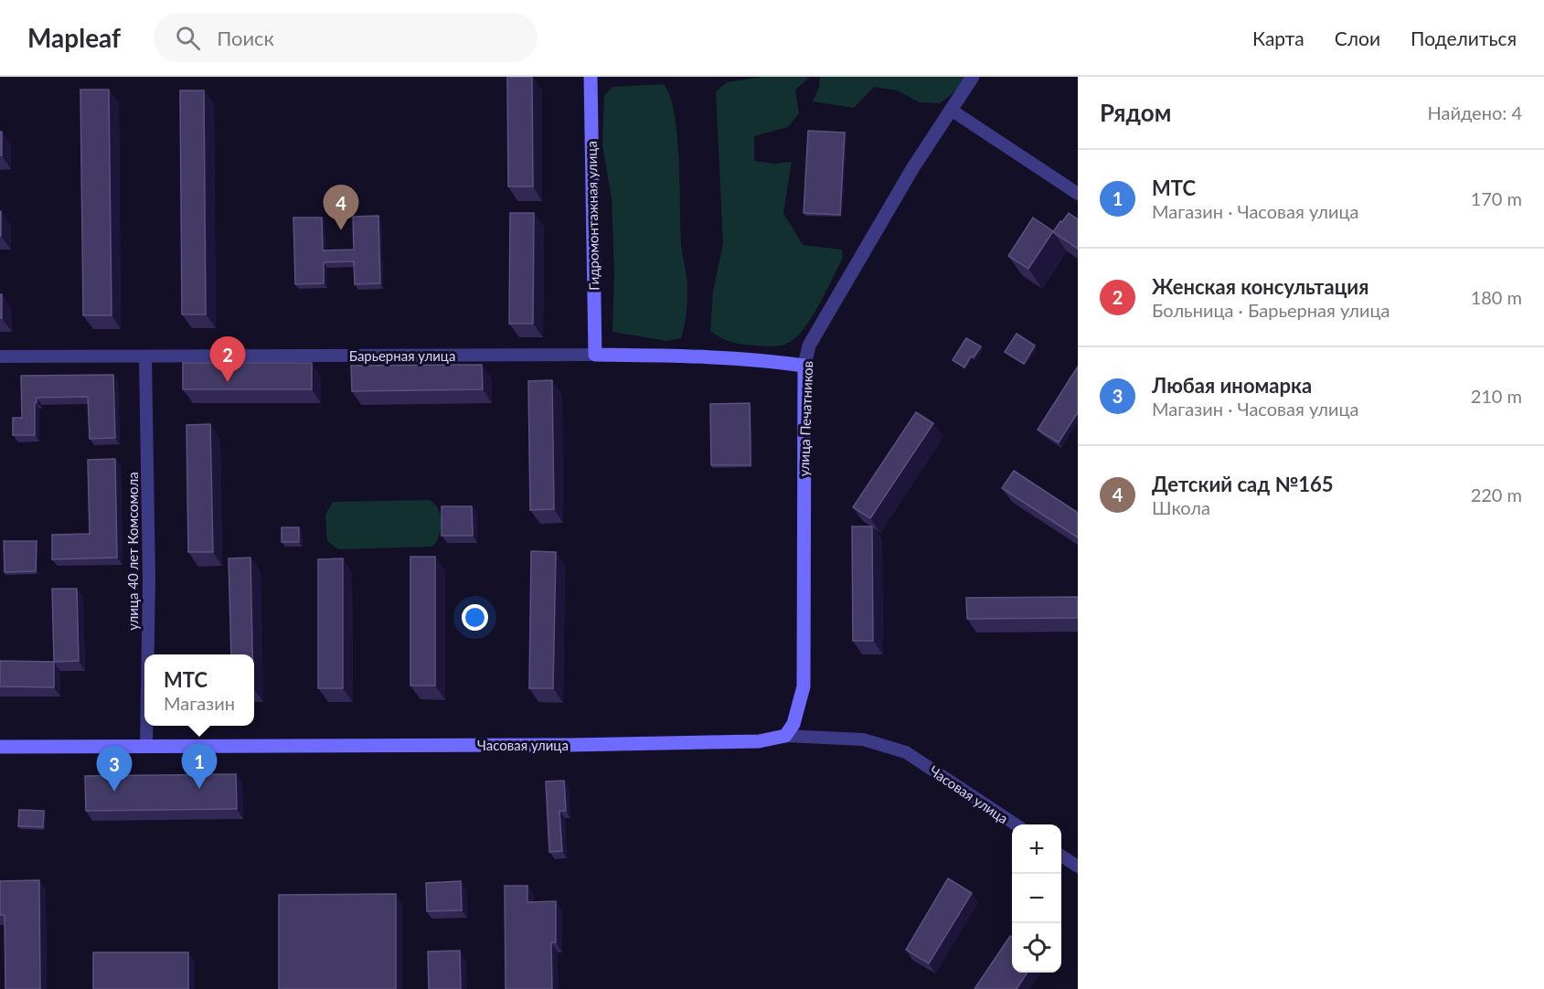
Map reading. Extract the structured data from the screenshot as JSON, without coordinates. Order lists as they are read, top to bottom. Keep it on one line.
{"streets":{"main road":["Гидромонтажная улица","Барьерная улица","улица Печатников","Часовая улица"],"street":["улица 40 лет Комсомола"]},"crossings":[["Гидромонтажная улица","Барьерная улица"],["Барьерная улица","улица Печатников"],["Барьерная улица","улица 40 лет Комсомола"],["улица Печатников","Часовая улица"],["улица 40 лет Комсомола","Часовая улица"]],"page":{"header":"Mapleaf","search":"Поиск","nav":["Карта","Слои","Поделиться"],"heading":["Рядом","Найдено: 4"],"list":[{"mark":"1","name":"МТС","note":"Магазин · Часовая улица","value":"170 m"},{"mark":"2","name":"Женская консультация","note":"Больница · Барьерная улица","value":"180 m"},{"mark":"3","name":"Любая иномарка","note":"Магазин · Часовая улица","value":"210 m"},{"mark":"4","name":"Детский сад №165","note":"Школа","value":"220 m"}],"pins":["4","2","1","3"],"popup":["МТС","Магазин"],"map_buttons":["+","−"]}}
